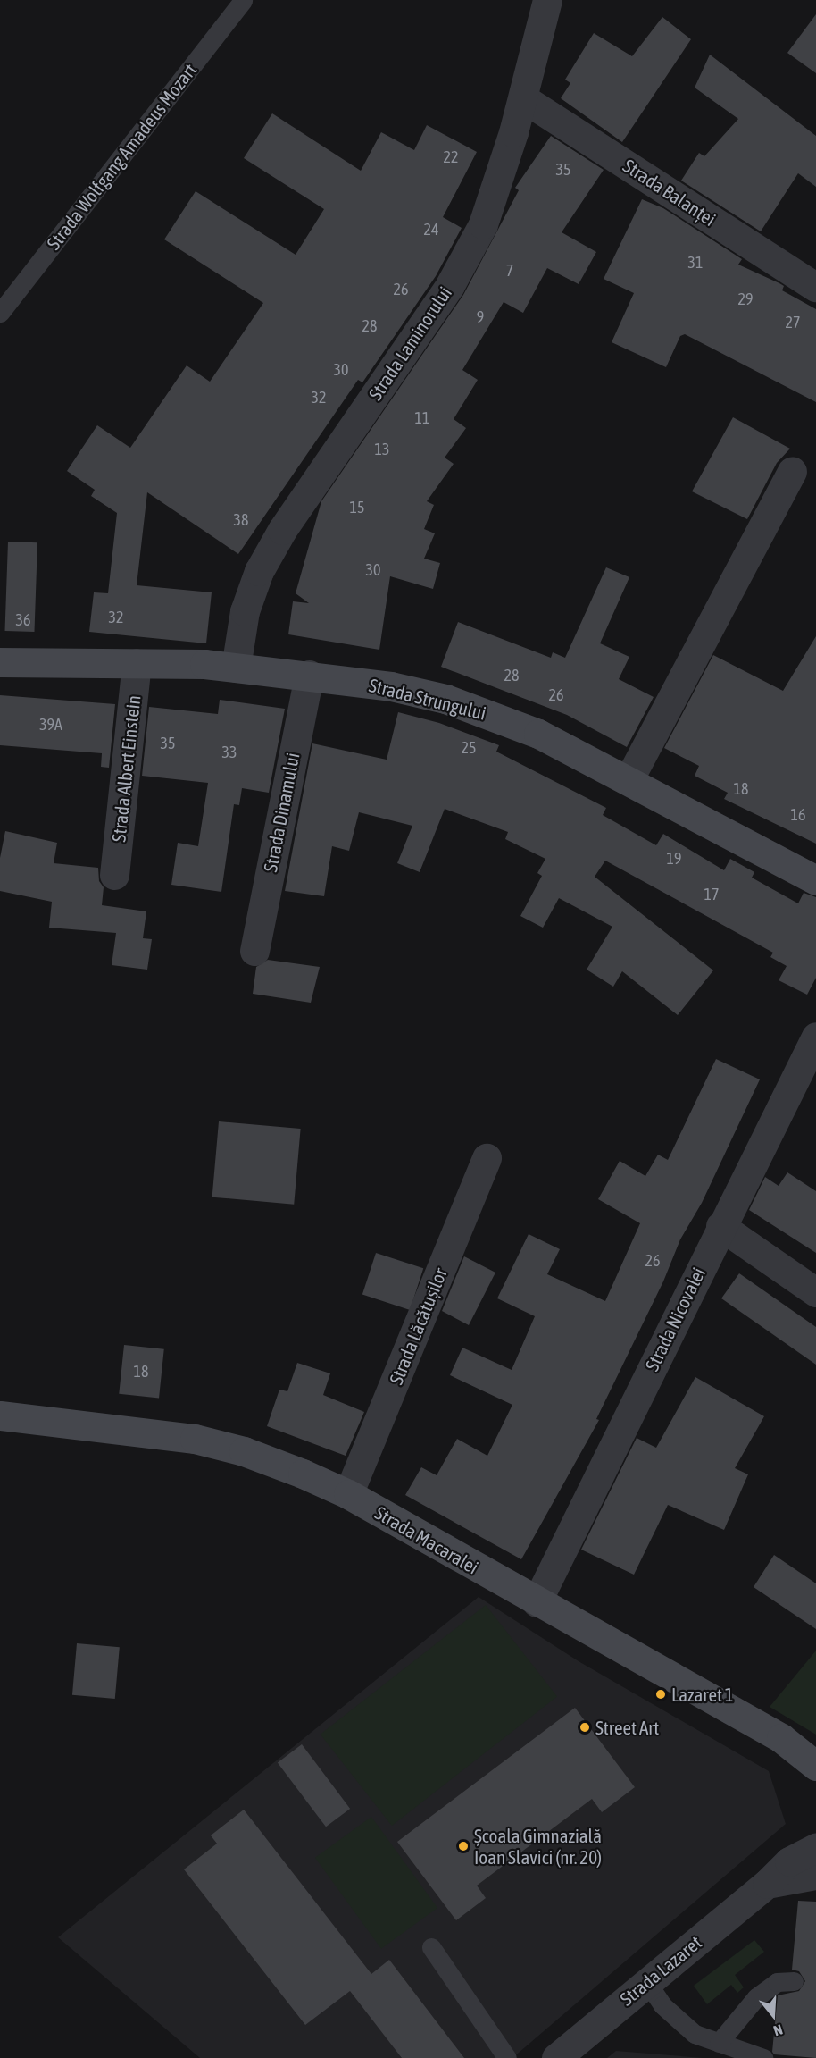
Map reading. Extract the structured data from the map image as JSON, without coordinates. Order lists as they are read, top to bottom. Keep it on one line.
{"streets":{"street":["Strada Balanței","Strada Laminorului","Strada Strungului","Strada Albert Einstein","Strada Dinamului","Strada Nicovalei","Strada Lăcătușilor","Strada Macaralei","Strada Lazaret"],"lane":["Strada Wolfgang Amadeus Mozart"]},"crossings":[["Strada Balanței","Strada Laminorului"],["Strada Laminorului","Strada Strungului"],["Strada Strungului","Strada Albert Einstein"],["Strada Strungului","Strada Dinamului"],["Strada Nicovalei","Strada Macaralei"],["Strada Lăcătușilor","Strada Macaralei"]],"places":["Lazaret 1","Street Art","Școala Gimnazială Ioan Slavici (nr. 20)"],"house_numbers":["22","35","24","31","7","26","29","9","27","28","30","32","11","13","15","38","30","32","36","28","26","39A","35","25","33","18","16","19","17","26","18"],"north":"bottom"}
